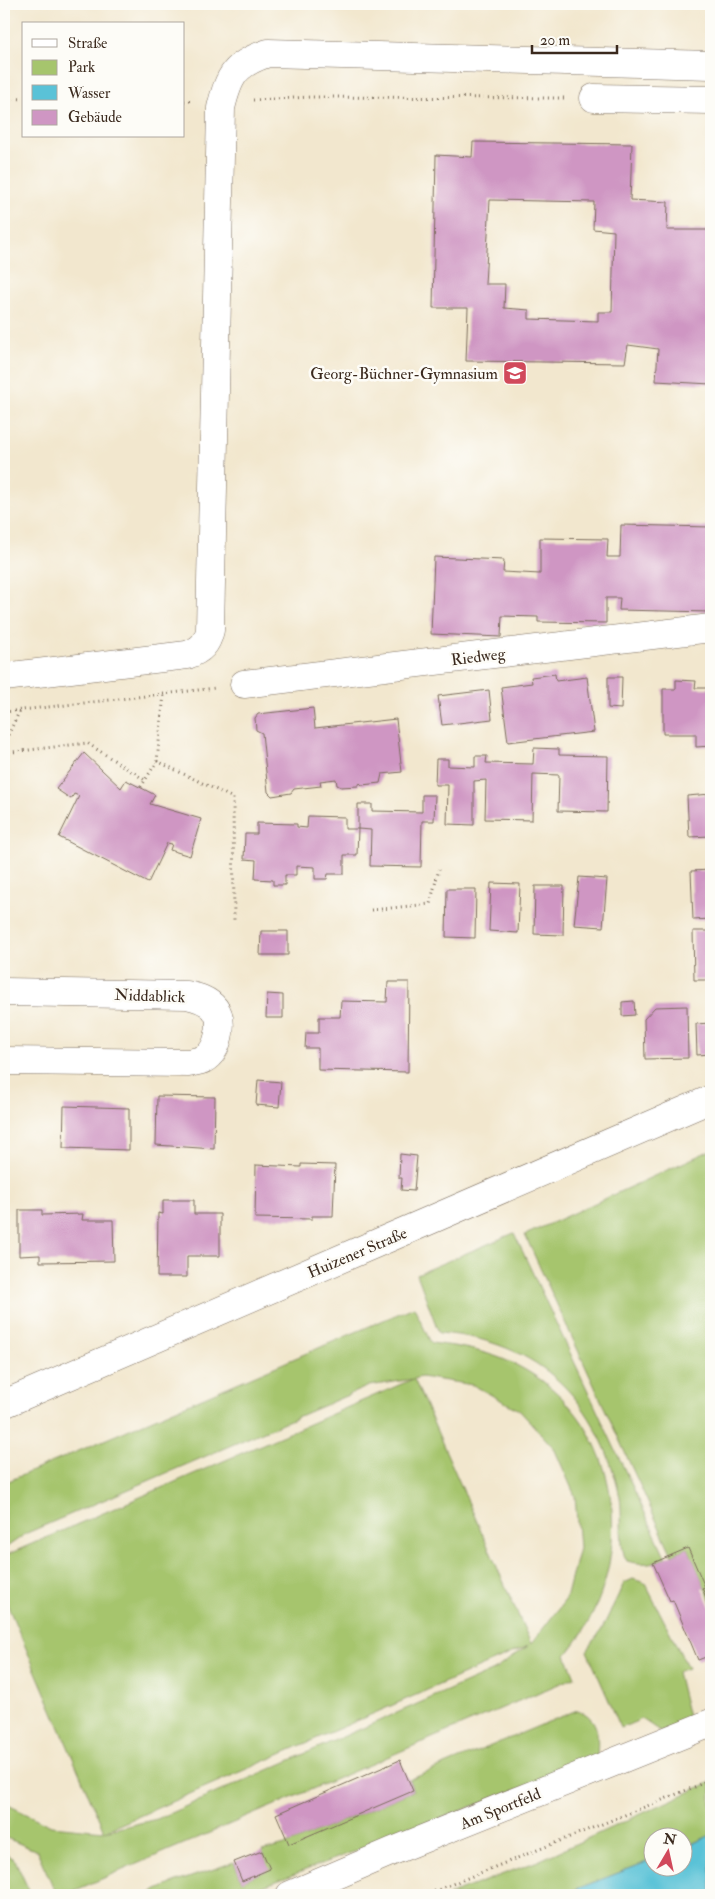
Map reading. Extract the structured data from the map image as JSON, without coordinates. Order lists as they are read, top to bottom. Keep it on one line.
{"streets":{"street":["Riedweg","Niddablick","Huizener Straße","Am Sportfeld"]},"places":{"school or university":["Georg-Büchner-Gymnasium"]},"legend":["Straße","Park","Wasser","Gebäude"],"scale_bar":"20 m","north":"top"}
